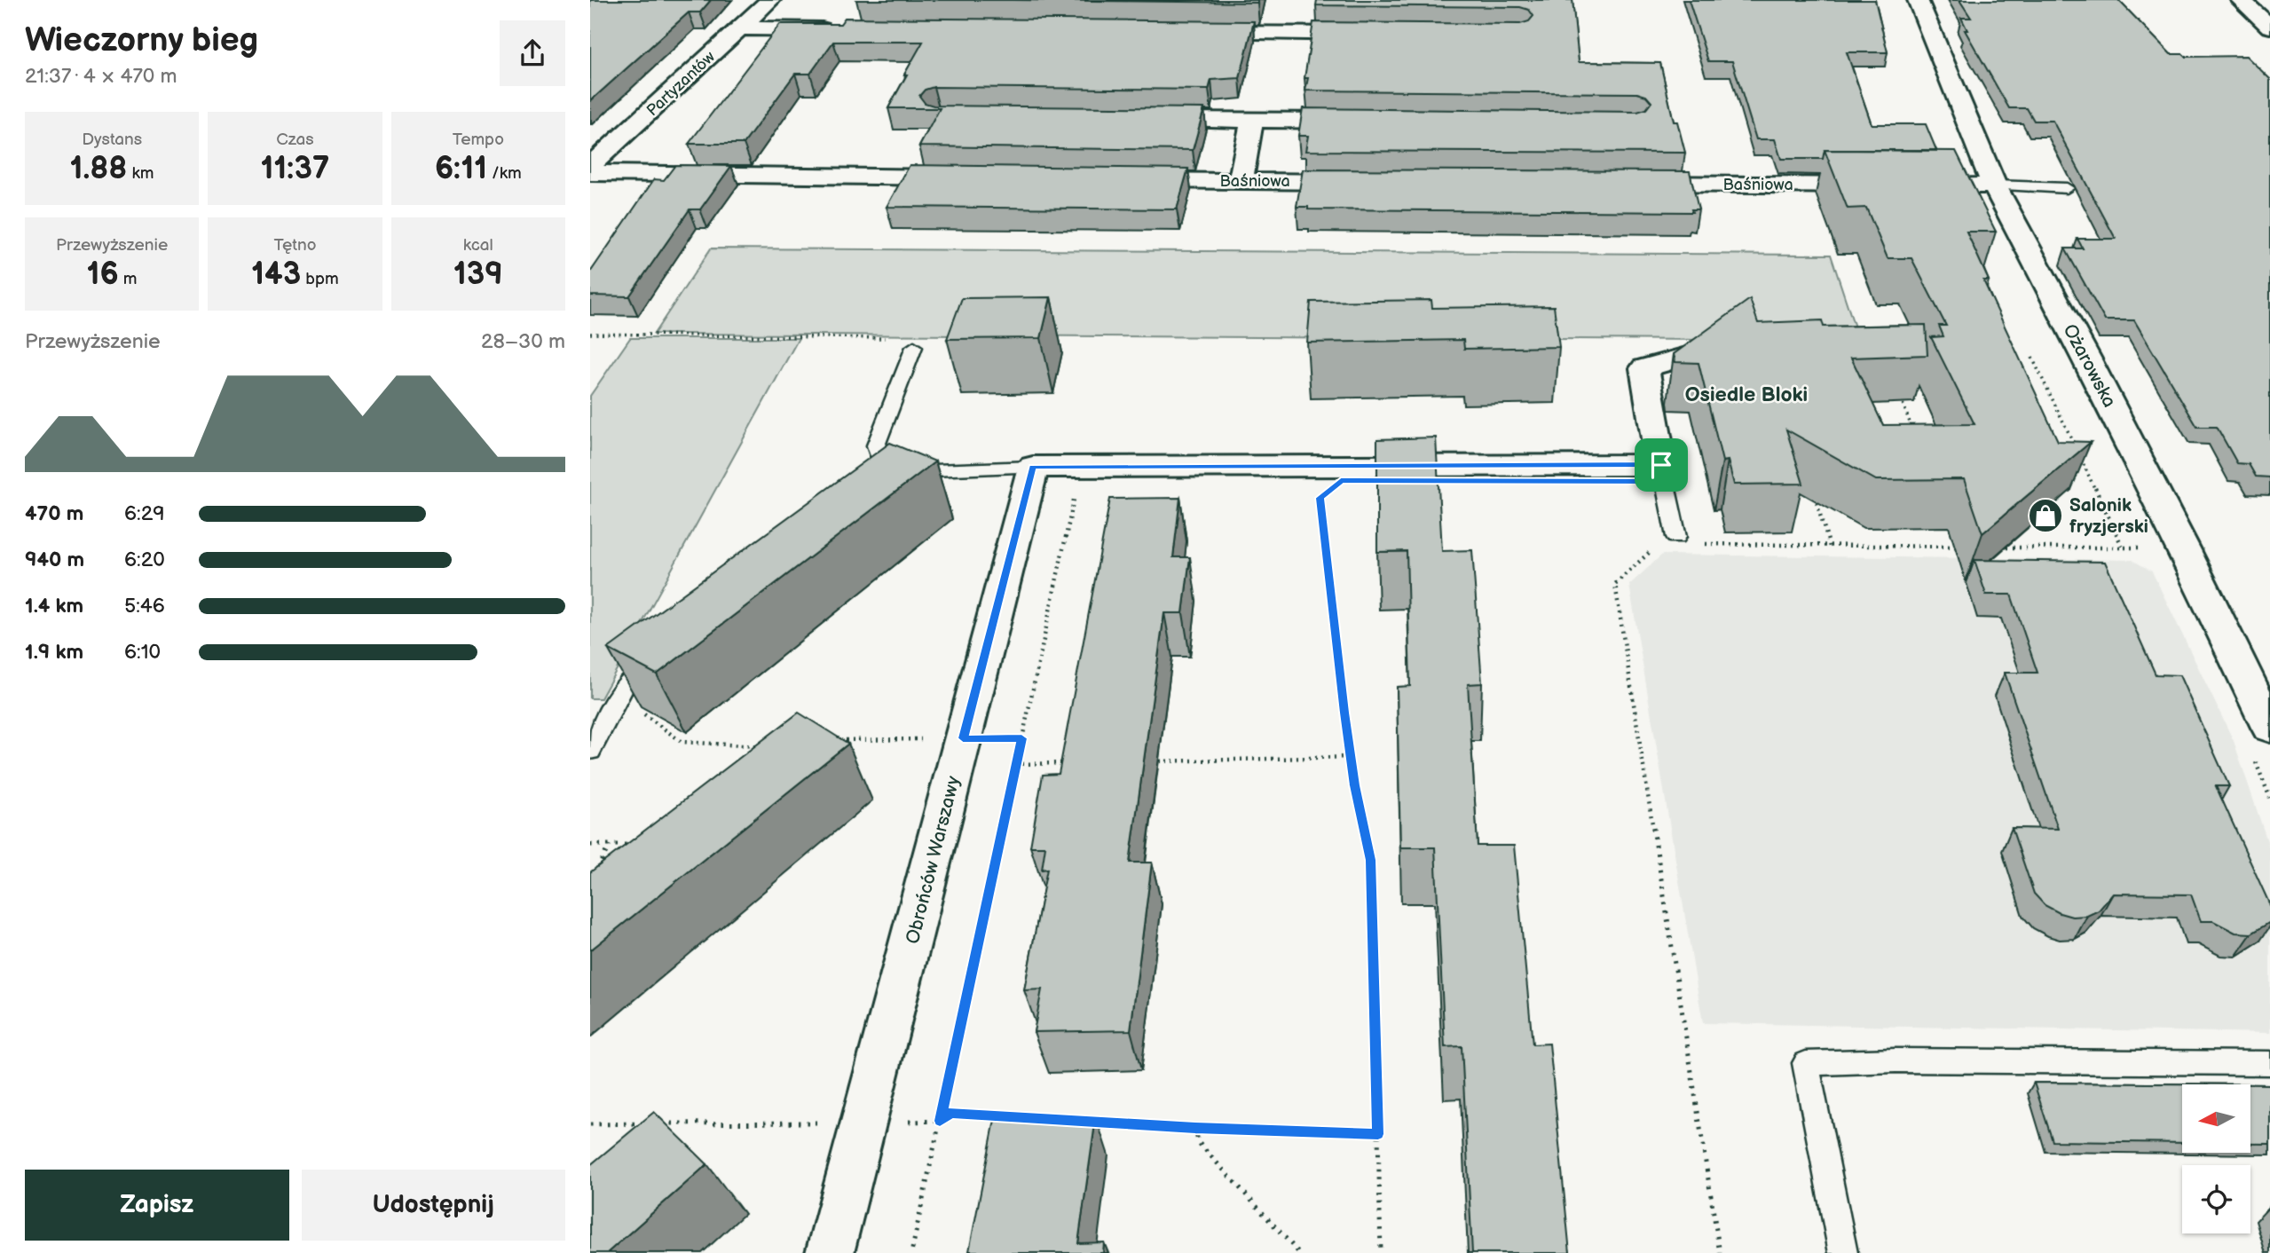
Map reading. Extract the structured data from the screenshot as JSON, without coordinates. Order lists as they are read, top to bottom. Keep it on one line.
{"streets":{"street":["Partyzantów","Baśniowa","Ożarowska","Obrońców Warszawy"]},"districts":["Osiedle Bloki"],"places":{"shop":["Salonik fryzjerski"]},"north":"left","page":{"heading":["Wieczorny bieg","21:37 · 4 × 470 m"],"stats":[["Dystans","1.88 km"],["Czas","11:37"],["Tempo","6:11 /km"],["Przewyższenie","16 m"],["Tętno","143 bpm"],["kcal","139"]],"chart":["Przewyższenie","28–30 m"],"list":[{"name":"470 m","note":"6:29"},{"name":"940 m","note":"6:20"},{"name":"1.4 km","note":"5:46"},{"name":"1.9 km","note":"6:10"}],"buttons":["Zapisz","Udostępnij"]}}
